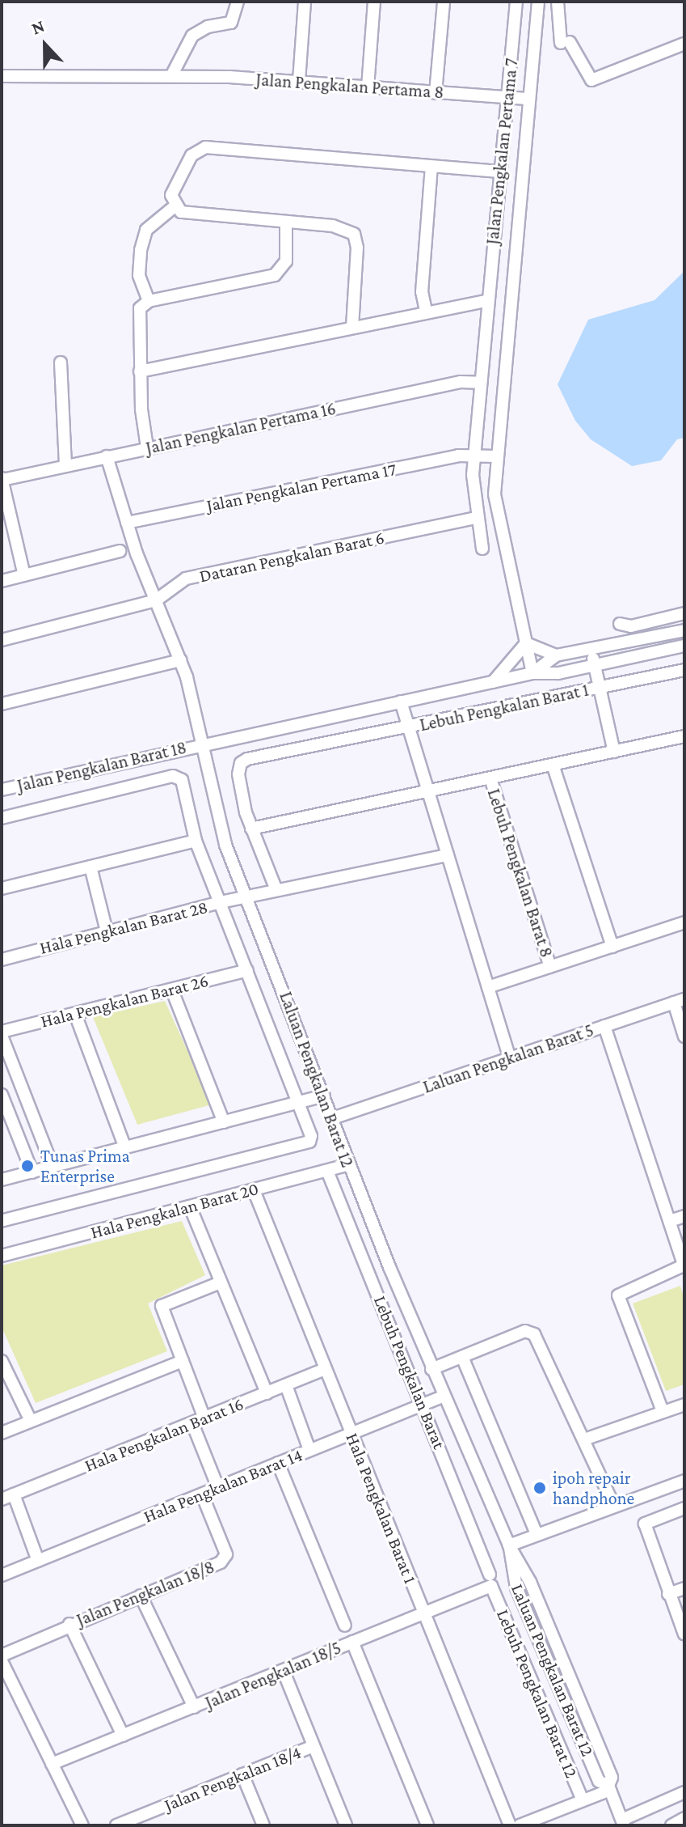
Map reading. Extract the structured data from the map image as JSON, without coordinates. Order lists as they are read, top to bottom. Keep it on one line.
{"streets":{"street":["Jalan Pengkalan Pertama 8","Jalan Pengkalan Pertama 7","Jalan Pengkalan Pertama 16","Jalan Pengkalan Pertama 17","Dataran Pengkalan Barat 6","Lebuh Pengkalan Barat 1","Jalan Pengkalan Barat 18","Lebuh Pengkalan Barat 8","Hala Pengkalan Barat 28","Hala Pengkalan Barat 26","Laluan Pengkalan Barat 5","Laluan Pengkalan Barat 12","Hala Pengkalan Barat 20","Lebuh Pengkalan Barat","Hala Pengkalan Barat 16","Hala Pengkalan Barat 14","Hala Pengkalan Barat 1","Jalan Pengkalan 18/8","Jalan Pengkalan 18/5","Lebuh Pengkalan Barat 12","Jalan Pengkalan 18/4"]},"crossings":[["Jalan Pengkalan Pertama 8","Jalan Pengkalan Pertama 7"],["Jalan Pengkalan Pertama 7","Jalan Pengkalan Pertama 16"],["Jalan Pengkalan Pertama 7","Jalan Pengkalan Pertama 17"],["Jalan Pengkalan Pertama 7","Dataran Pengkalan Barat 6"],["Jalan Pengkalan Pertama 16","Laluan Pengkalan Barat 12"],["Jalan Pengkalan Pertama 17","Laluan Pengkalan Barat 12"],["Dataran Pengkalan Barat 6","Laluan Pengkalan Barat 12"],["Jalan Pengkalan Barat 18","Laluan Pengkalan Barat 12"],["Hala Pengkalan Barat 28","Laluan Pengkalan Barat 12"],["Laluan Pengkalan Barat 5","Laluan Pengkalan Barat 12"],["Laluan Pengkalan Barat 12","Hala Pengkalan Barat 20"],["Laluan Pengkalan Barat 12","Hala Pengkalan Barat 14"],["Hala Pengkalan Barat 20","Lebuh Pengkalan Barat"],["Hala Pengkalan Barat 20","Hala Pengkalan Barat 1"],["Lebuh Pengkalan Barat","Hala Pengkalan Barat 14"],["Hala Pengkalan Barat 16","Hala Pengkalan Barat 1"],["Hala Pengkalan Barat 14","Hala Pengkalan Barat 1"],["Hala Pengkalan Barat 14","Jalan Pengkalan 18/8"],["Hala Pengkalan Barat 1","Jalan Pengkalan 18/5"],["Jalan Pengkalan 18/5","Lebuh Pengkalan Barat 12"]],"places":["Tunas Prima Enterprise","ipoh repair handphone"],"north":"top"}
